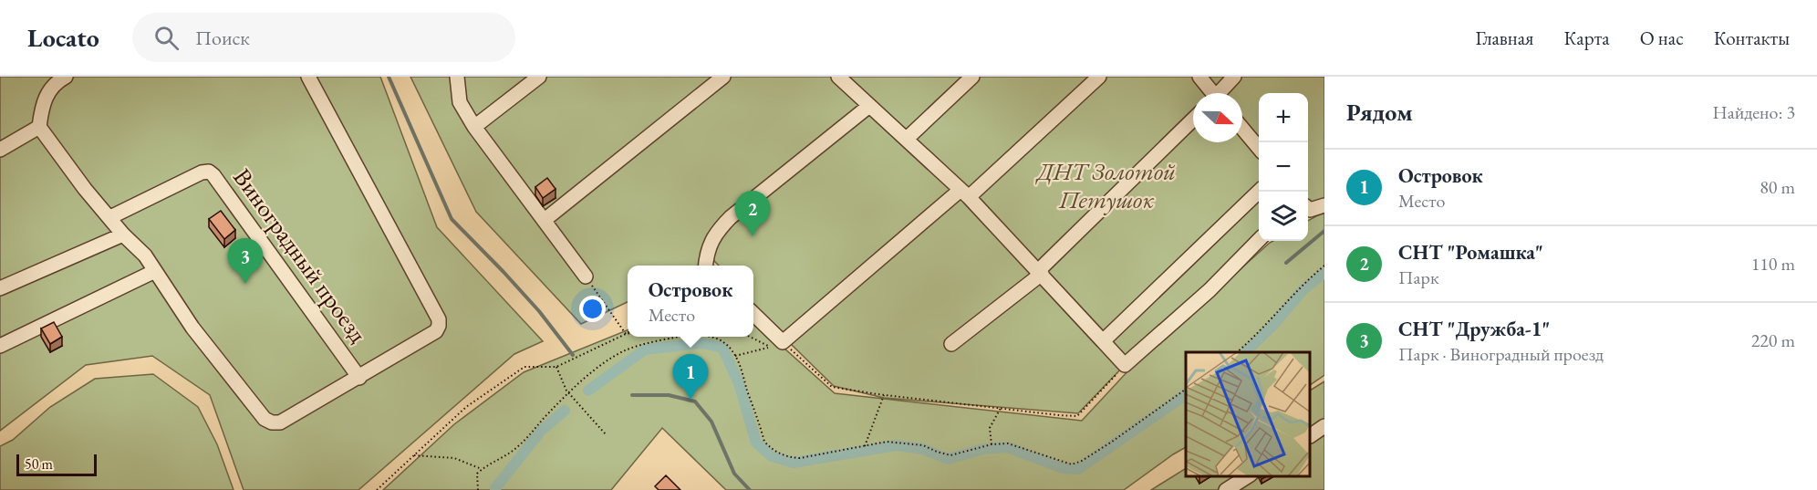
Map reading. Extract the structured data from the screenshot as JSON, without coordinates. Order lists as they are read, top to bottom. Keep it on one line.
{"streets":{"street":["Виноградный проезд"]},"parks":["ДНТ Золотой Петушок"],"scale_bar":"50 m","north":"right","page":{"header":"Locato","search":"Поиск","nav":["Главная","Карта","О нас","Контакты"],"heading":["Рядом","Найдено: 3"],"map_buttons":["+","−"],"list":[{"mark":"1","name":"Островок","note":"Место","value":"80 m"},{"mark":"2","name":"СНТ \"Ромашка\"","note":"Парк","value":"110 m"},{"mark":"3","name":"СНТ \"Дружба-1\"","note":"Парк · Виноградный проезд","value":"220 m"}],"pins":["2","3","1"],"popup":["Островок","Место"],"scale":"50 m"}}
